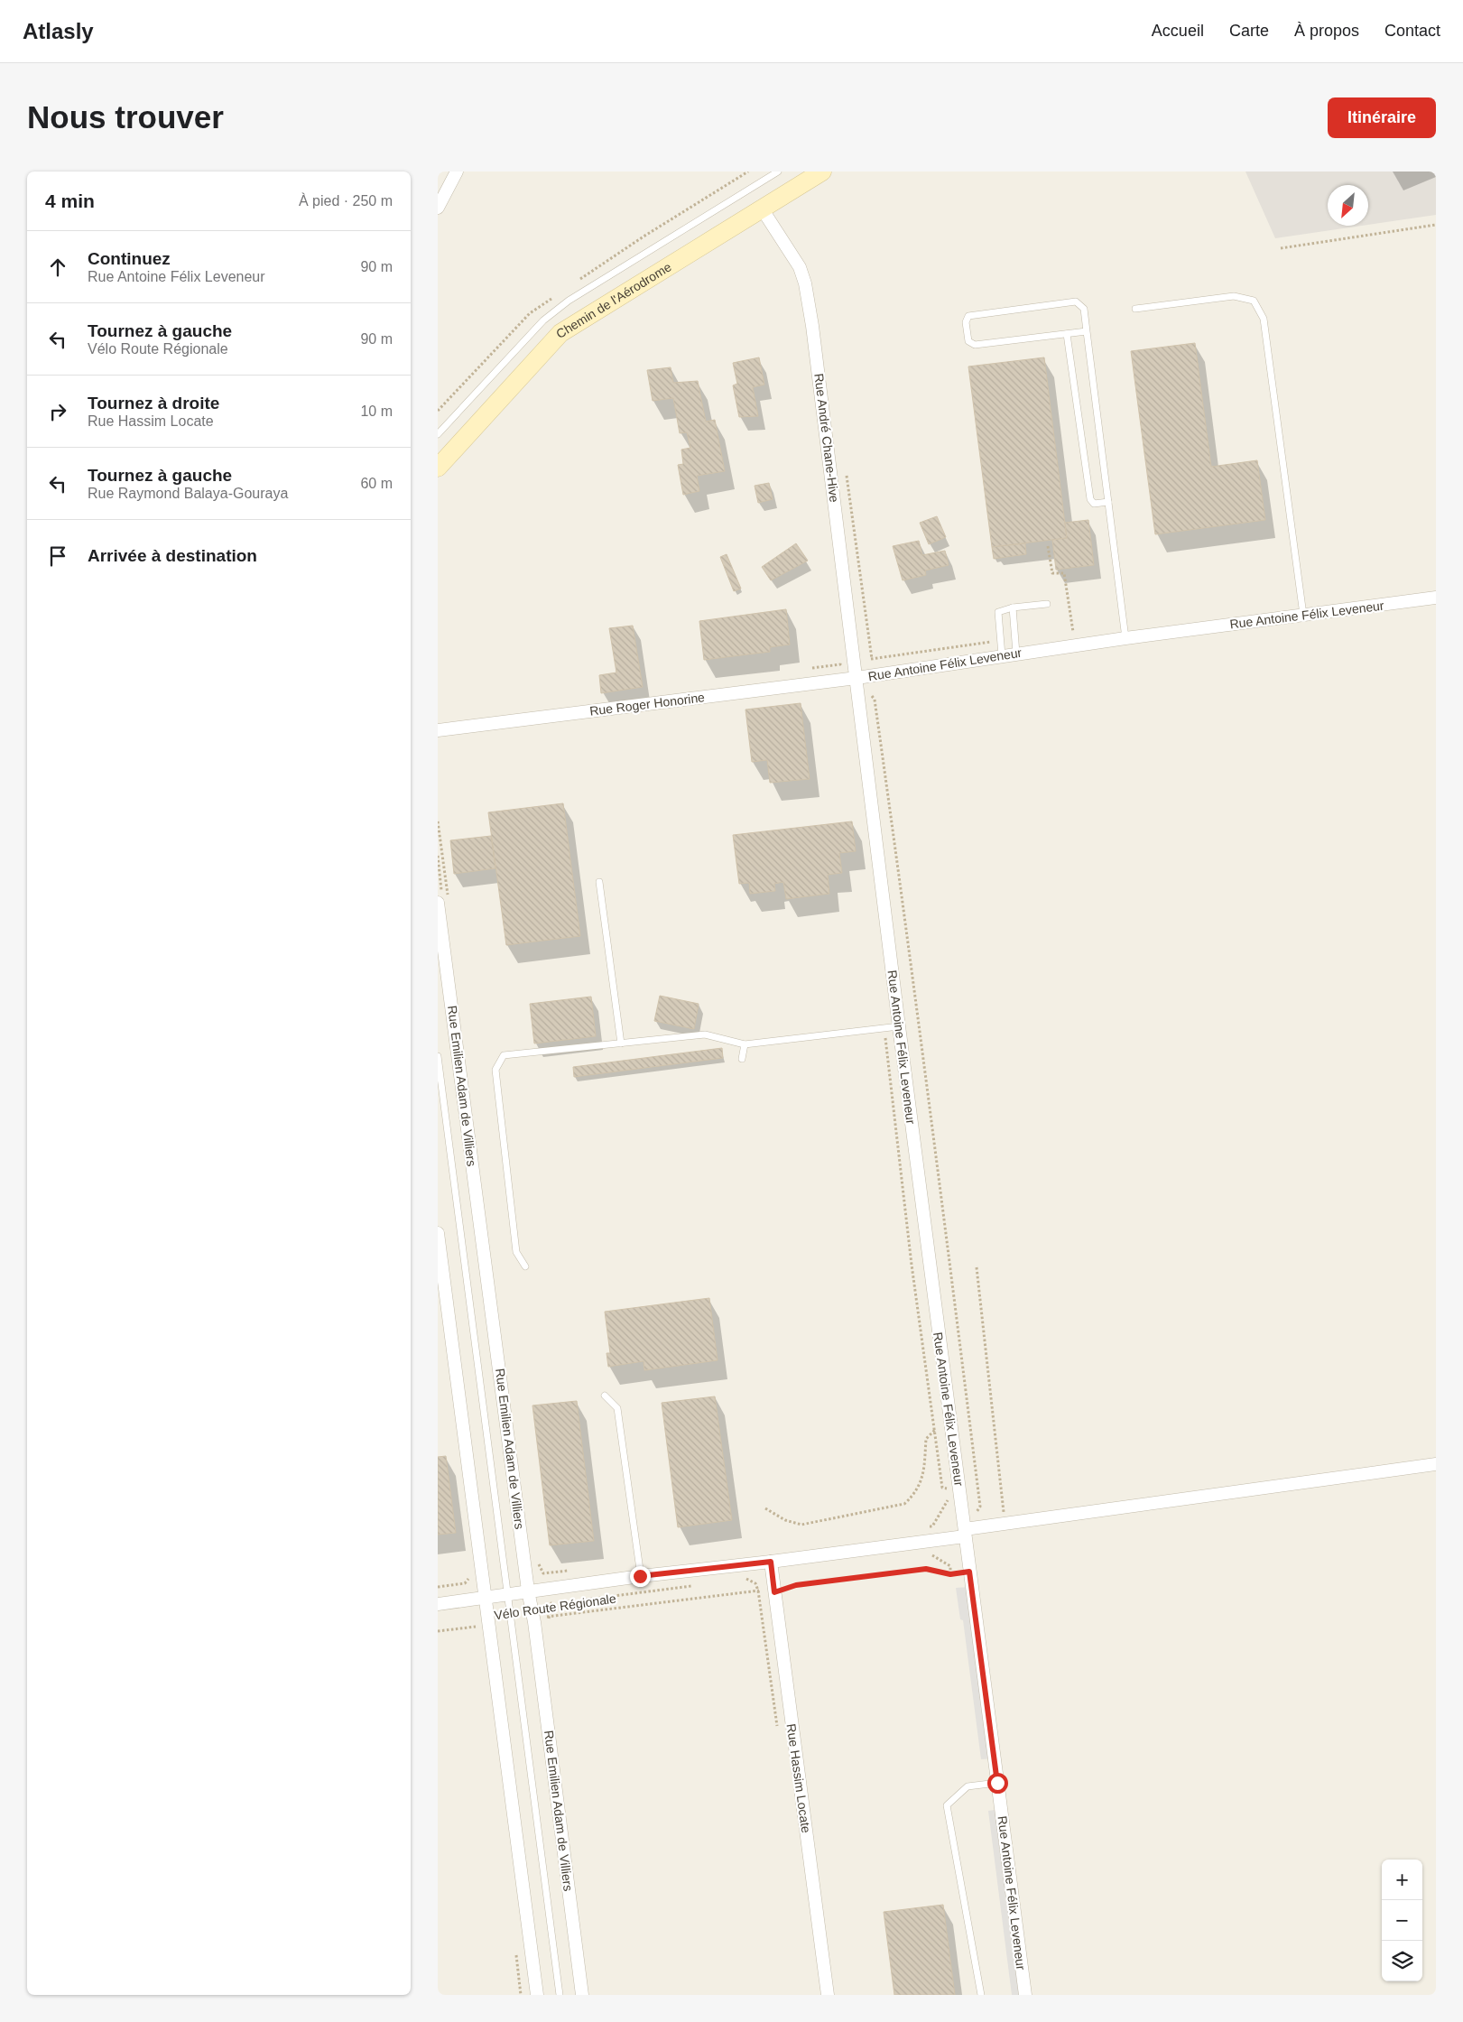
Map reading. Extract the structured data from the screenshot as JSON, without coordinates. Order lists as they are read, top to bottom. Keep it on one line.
{"streets":{"main road":["Chemin de l'Aérodrome"],"street":["Rue André Chane-Hive","Rue Antoine Félix Leveneur","Rue Roger Honorine","Rue Emilien Adam de Villiers","Rue Hassim Locate"],"path":["Vélo Route Régionale"]},"crossings":[["Chemin de l'Aérodrome","Rue André Chane-Hive"],["Rue André Chane-Hive","Rue Antoine Félix Leveneur"],["Rue André Chane-Hive","Rue Roger Honorine"],["Rue Antoine Félix Leveneur","Rue Roger Honorine"],["Rue Antoine Félix Leveneur","Vélo Route Régionale"],["Rue Emilien Adam de Villiers","Vélo Route Régionale"],["Vélo Route Régionale","Rue Hassim Locate"]],"north":"bottom left","page":{"header":"Atlasly","nav":["Accueil","Carte","À propos","Contact"],"buttons":"Itinéraire","title":"Nous trouver","heading":["4 min","À pied · 250 m"],"list":[["Continuez","Rue Antoine Félix Leveneur","90 m"],["Tournez à gauche","Vélo Route Régionale","90 m"],["Tournez à droite","Rue Hassim Locate","10 m"],["Tournez à gauche","Rue Raymond Balaya-Gouraya","60 m"],"Arrivée à destination"],"map_buttons":["+","−"]}}
